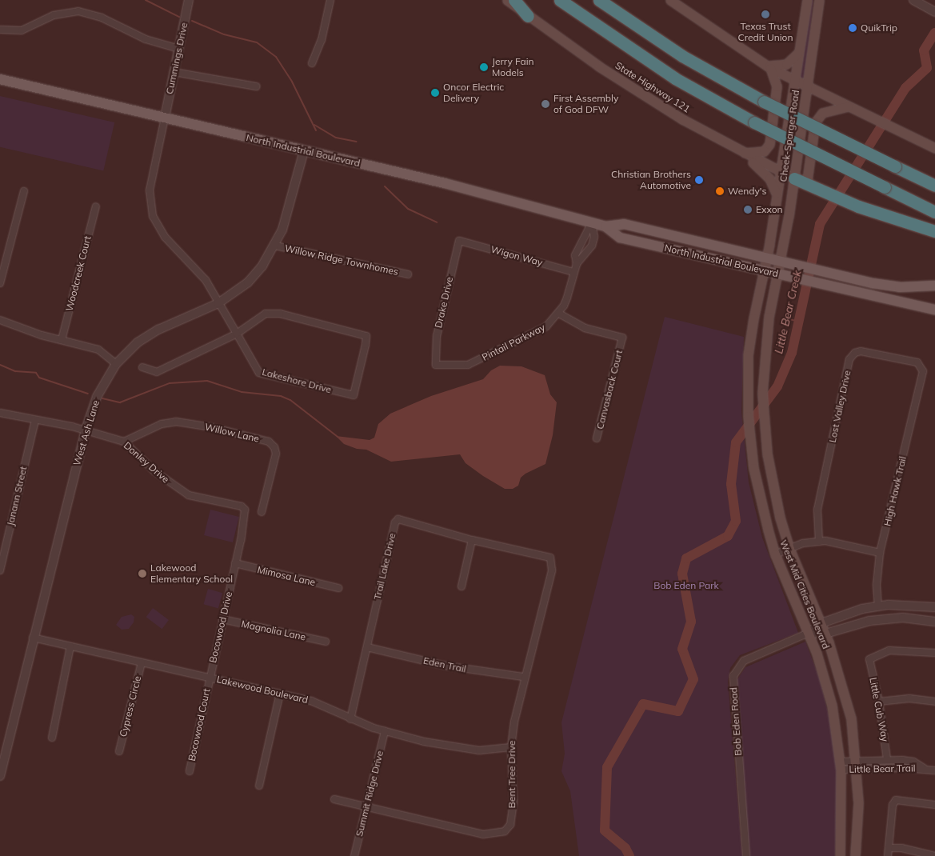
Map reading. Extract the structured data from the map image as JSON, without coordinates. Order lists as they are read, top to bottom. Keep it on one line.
{"streets":{"main road":["State Highway 121","Cheek-Sparger Road","North Industrial Boulevard","West Mid Cities Boulevard"],"street":["Cummings Drive","Wigon Way","Willow Ridge Townhomes","Woodcreek Court","Drake Drive","Pintail Parkway","Lakeshore Drive","Canvasback Court","Lost Valley Drive","West Ash Lane","Willow Lane","Donley Drive","High Hawk Trail","Janann Street","Trail Lake Drive","Mimosa Lane","Bocowood Drive","Magnolia Lane","Eden Trail","Lakewood Boulevard","Cypress Circle","Little Cub Way","Bob Eden Road","Bocowood Court","Little Bear Trail","Bent Tree Drive","Summit Ridge Drive"]},"crossings":[["Cummings Drive","North Industrial Boulevard"],["Cummings Drive","Lakeshore Drive"],["State Highway 121","Cheek-Sparger Road"],["Cheek-Sparger Road","North Industrial Boulevard"],["Cheek-Sparger Road","West Mid Cities Boulevard"],["North Industrial Boulevard","Lakeshore Drive"],["North Industrial Boulevard","West Ash Lane"],["North Industrial Boulevard","West Mid Cities Boulevard"],["Wigon Way","Drake Drive"],["Willow Ridge Townhomes","West Ash Lane"],["Drake Drive","Pintail Parkway"],["Pintail Parkway","Canvasback Court"],["Lakeshore Drive","West Ash Lane"],["Lost Valley Drive","High Hawk Trail"],["West Ash Lane","Donley Drive"],["West Ash Lane","Lakewood Boulevard"],["Willow Lane","Donley Drive"],["Donley Drive","Janann Street"],["Donley Drive","Bocowood Drive"],["Trail Lake Drive","Eden Trail"],["Trail Lake Drive","Lakewood Boulevard"],["Trail Lake Drive","Bent Tree Drive"],["Mimosa Lane","Bocowood Drive"],["West Mid Cities Boulevard","Bob Eden Road"],["West Mid Cities Boulevard","Little Bear Trail"],["Bocowood Drive","Magnolia Lane"],["Bocowood Drive","Lakewood Boulevard"],["Bocowood Drive","Bocowood Court"],["Eden Trail","Bent Tree Drive"],["Lakewood Boulevard","Cypress Circle"],["Lakewood Boulevard","Bocowood Court"],["Lakewood Boulevard","Bent Tree Drive"],["Lakewood Boulevard","Summit Ridge Drive"],["Little Cub Way","Little Bear Trail"],["Bent Tree Drive","Summit Ridge Drive"]],"water":["Little Bear Creek"],"parks":["Bob Eden Park"],"places":["Texas Trust Credit Union","QuikTrip","Jerry Fain Models","Oncor Electric Delivery","First Assembly of God DFW","Christian Brothers Automotive","Wendy's","Exxon","Lakewood Elementary School"]}
